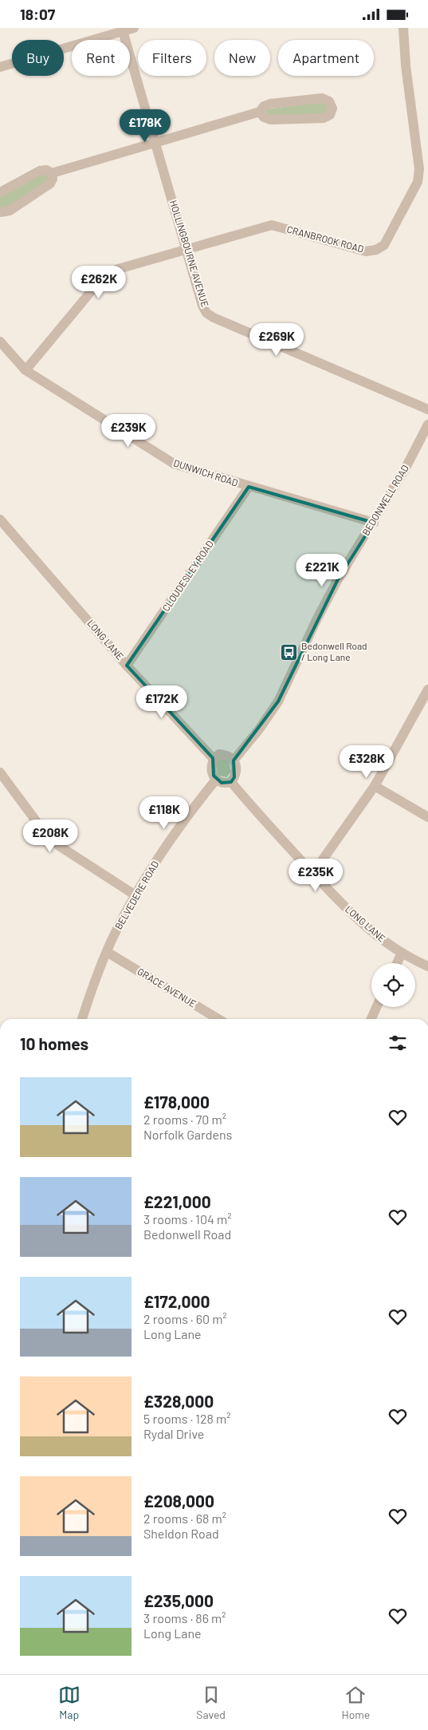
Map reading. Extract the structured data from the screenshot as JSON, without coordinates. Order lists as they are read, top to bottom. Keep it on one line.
{"streets":{"street":["CRANBROOK ROAD","HOLLINGBOURNE AVENUE","DUNWICH ROAD","BEDONWELL ROAD","CLOUDESLEY ROAD","LONG LANE","BELVEDERE ROAD","GRACE AVENUE"]},"crossings":[["CRANBROOK ROAD","HOLLINGBOURNE AVENUE"],["CRANBROOK ROAD","DUNWICH ROAD"],["DUNWICH ROAD","BEDONWELL ROAD"],["DUNWICH ROAD","CLOUDESLEY ROAD"],["BEDONWELL ROAD","LONG LANE"],["BEDONWELL ROAD","BELVEDERE ROAD"],["CLOUDESLEY ROAD","LONG LANE"],["LONG LANE","BELVEDERE ROAD"],["BELVEDERE ROAD","GRACE AVENUE"]],"places":{"bus stop":["Bedonwell Road / Long Lane"]},"page":{"status":"18:07","chip":["Buy","Rent","Filters","New","Apartment"],"price":["£178K","£262K","£269K","£239K","£221K","£172K","£328K","£118K","£208K","£235K"],"heading":"10 homes","list":[{"name":"£178,000","note":"2 rooms · 70 m² · Norfolk Gardens"},{"name":"£221,000","note":"3 rooms · 104 m² · Bedonwell Road"},{"name":"£172,000","note":"2 rooms · 60 m² · Long Lane"},{"name":"£328,000","note":"5 rooms · 128 m² · Rydal Drive"},{"name":"£208,000","note":"2 rooms · 68 m² · Sheldon Road"},{"name":"£235,000","note":"3 rooms · 86 m² · Long Lane"}],"tabs":["Map","Saved","Home"]}}
